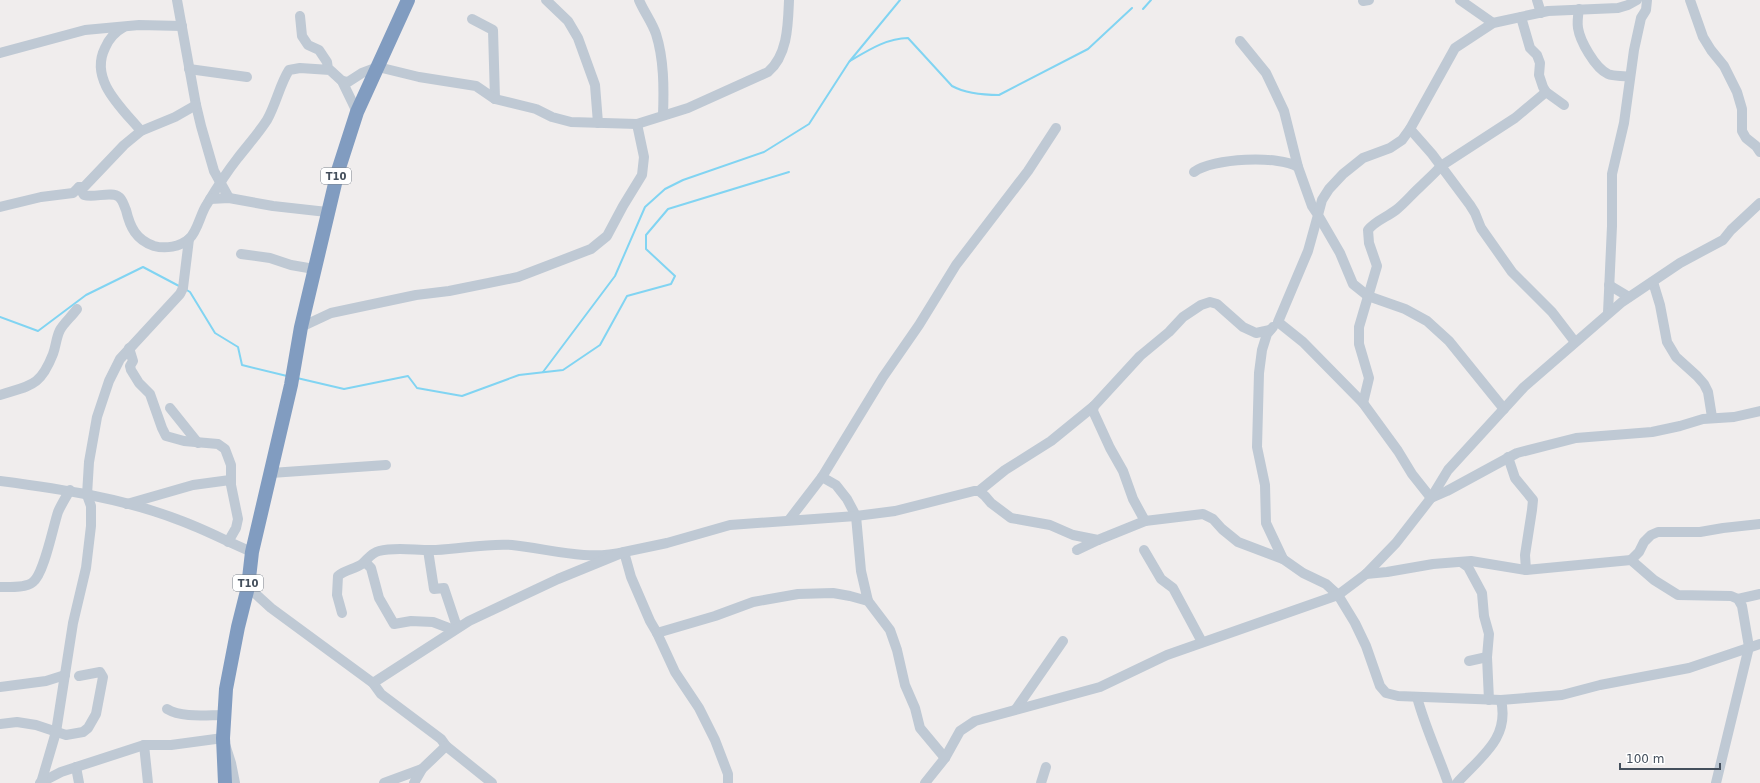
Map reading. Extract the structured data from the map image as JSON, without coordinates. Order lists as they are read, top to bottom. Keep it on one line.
{"streets":{"highway":["T10"]},"scale_bar":"100 m"}
